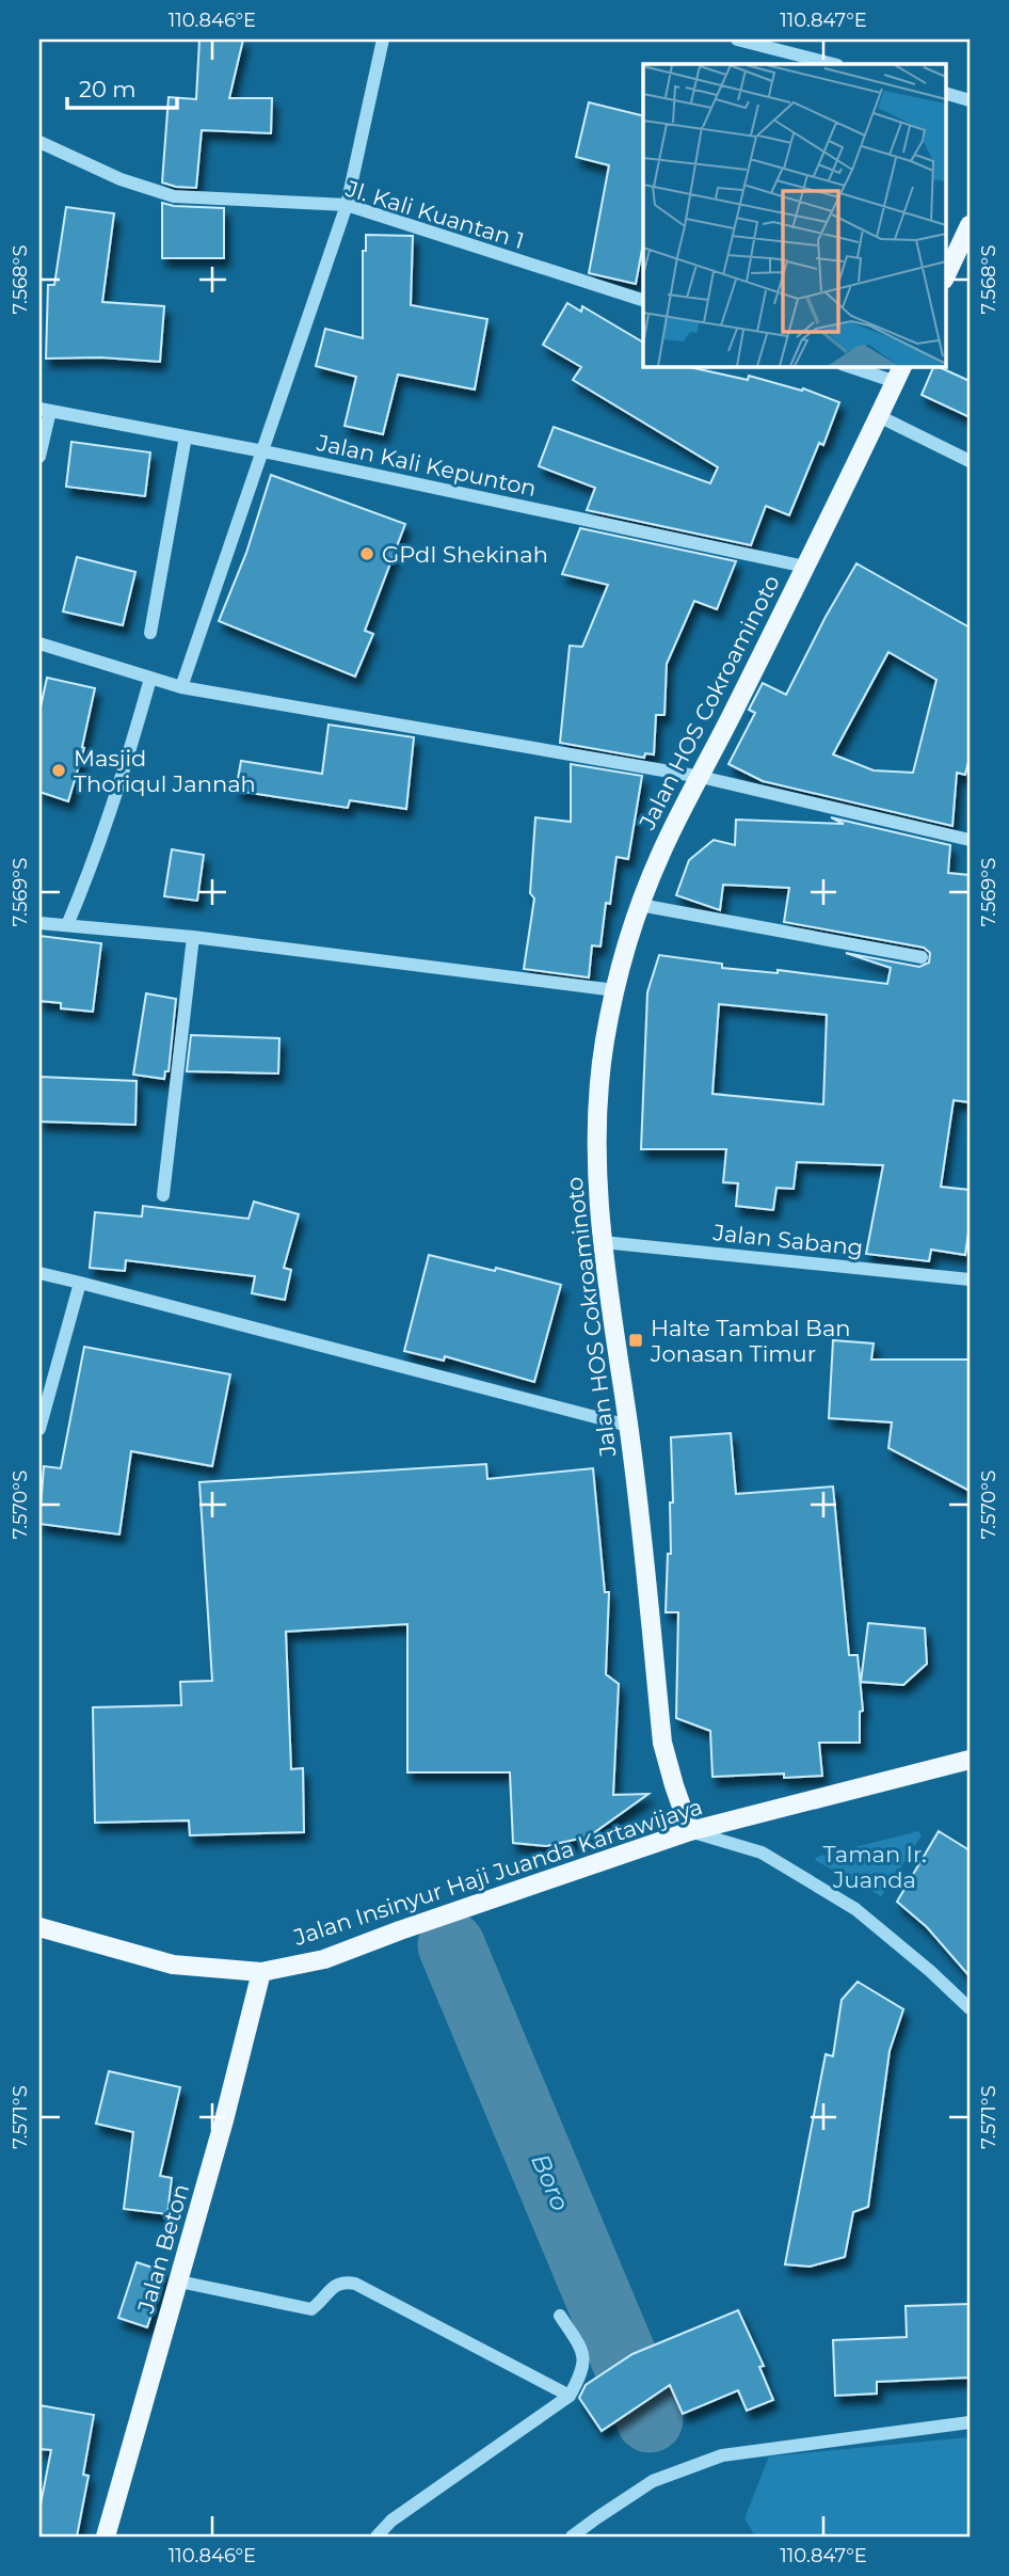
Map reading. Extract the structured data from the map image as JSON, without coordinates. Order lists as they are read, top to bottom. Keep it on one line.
{"streets":{"main road":["Jalan HOS Cokroaminoto","Jalan Insinyur Haji Juanda Kartawijaya","Jalan Beton"],"street":["Jl. Kali Kuantan 1","Jalan Kali Kepunton","Jalan Sabang"]},"crossings":[["Jalan Kali Kepunton","Jalan HOS Cokroaminoto"],["Jalan HOS Cokroaminoto","Jalan Sabang"],["Jalan HOS Cokroaminoto","Jalan Insinyur Haji Juanda Kartawijaya"],["Jalan Insinyur Haji Juanda Kartawijaya","Jalan Beton"]],"water":["Boro"],"parks":["Taman Ir. Juanda"],"places":{"other":["GPdI Shekinah","Masjid Thoriqul Jannah"],"transit":["Halte Tambal Ban Jonasan Timur"]},"scale_bar":"20 m","coordinates":["110.846°E","110.847°E","7.568°S","7.569°S","7.570°S","7.571°S"]}
